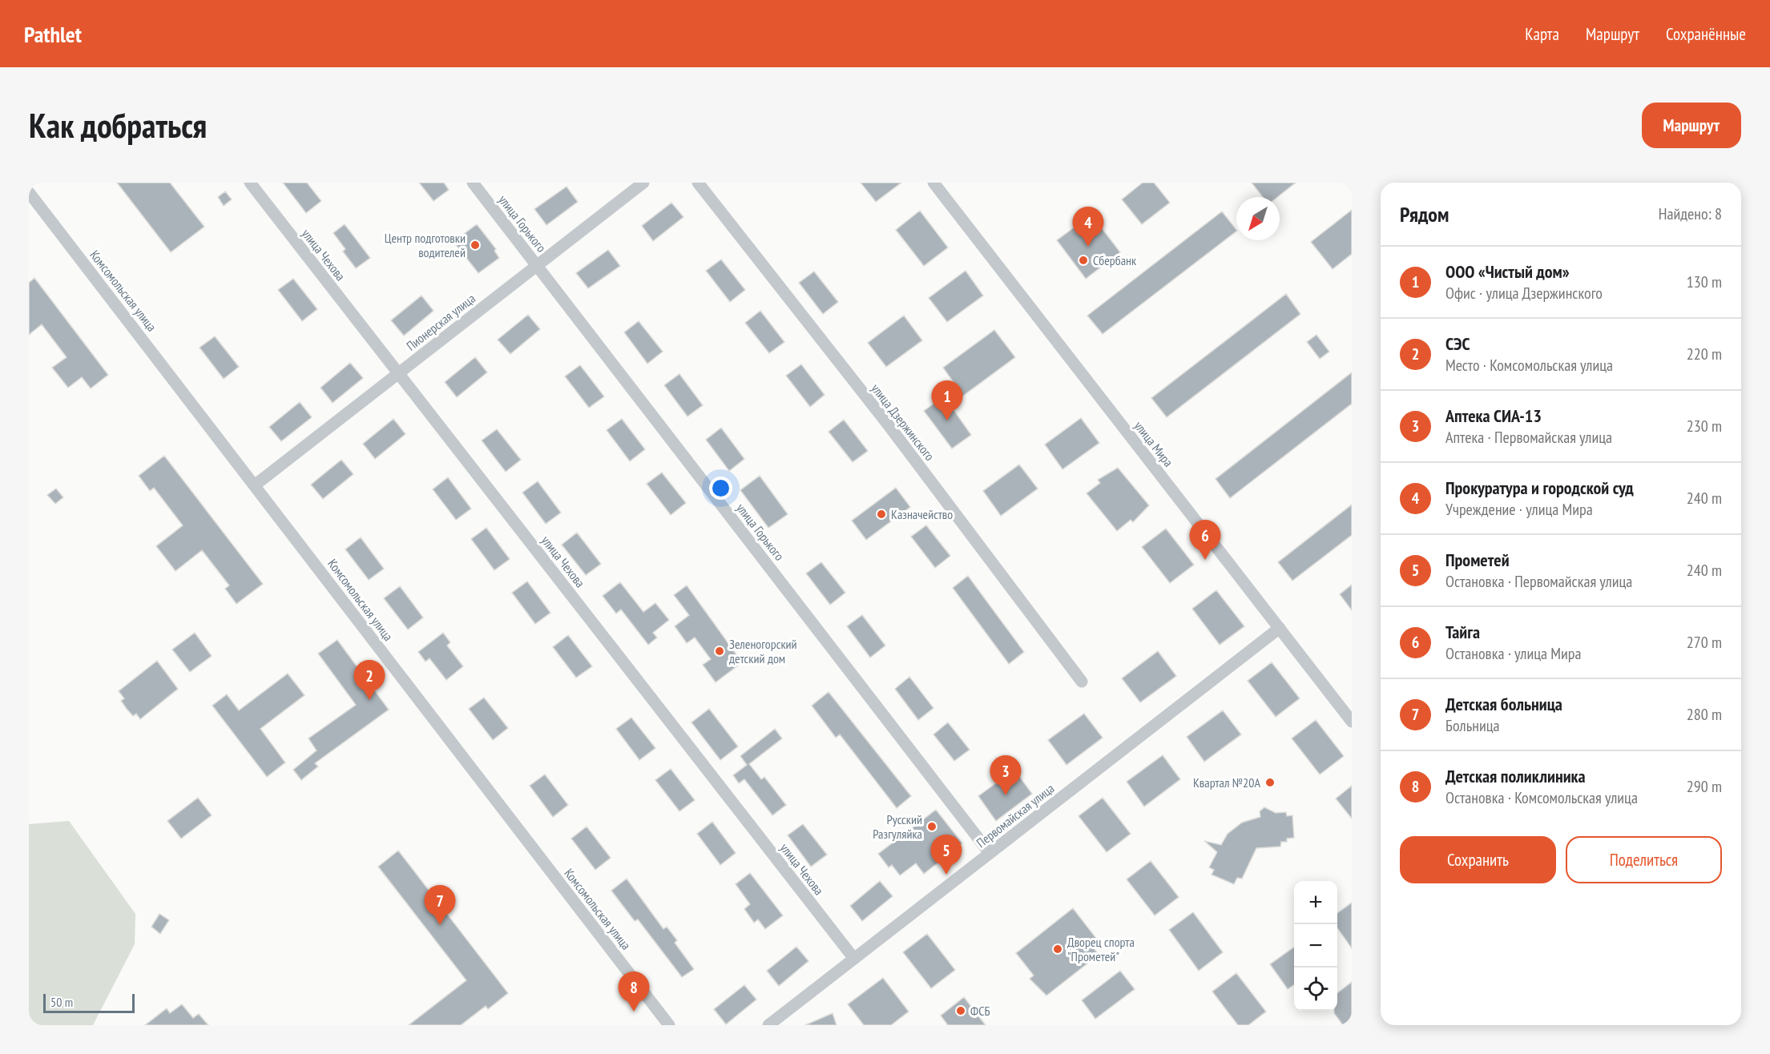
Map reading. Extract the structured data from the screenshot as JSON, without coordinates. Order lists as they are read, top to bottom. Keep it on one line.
{"streets":{"street":["улица Горького","улица Чехова","Комсомольская улица","Пионерская улица","улица Дзержинского","улица Мира","Первомайская улица"]},"crossings":[["улица Горького","Пионерская улица"],["улица Горького","Первомайская улица"],["улица Чехова","Пионерская улица"],["улица Чехова","Первомайская улица"],["Комсомольская улица","Пионерская улица"],["улица Мира","Первомайская улица"]],"places":["Центр подготовки водителей","Сбербанк","Казначейство","Зеленогорский детский дом","Квартал №20А","Русский Разгуляйка","Дворец спорта \"Прометей\"","ФСБ"],"scale_bar":"50 m","north":"bottom left","page":{"header":"Pathlet","nav":["Карта","Маршрут","Сохранённые"],"buttons":["Маршрут",["Сохранить","Поделиться"]],"title":"Как добраться","heading":["Рядом","Найдено: 8"],"pins":["4","1","6","2","3","5","7","8"],"list":[{"mark":"1","name":"ООО «Чистый дом»","note":"Офис · улица Дзержинского","value":"130 m"},{"mark":"2","name":"СЭС","note":"Место · Комсомольская улица","value":"220 m"},{"mark":"3","name":"Аптека СИА-13","note":"Аптека · Первомайская улица","value":"230 m"},{"mark":"4","name":"Прокуратура и городской суд","note":"Учреждение · улица Мира","value":"240 m"},{"mark":"5","name":"Прометей","note":"Остановка · Первомайская улица","value":"240 m"},{"mark":"6","name":"Тайга","note":"Остановка · улица Мира","value":"270 m"},{"mark":"7","name":"Детская больница","note":"Больница","value":"280 m"},{"mark":"8","name":"Детская поликлиника","note":"Остановка · Комсомольская улица","value":"290 m"}],"map_buttons":["+","−"],"scale":"50 m"}}
